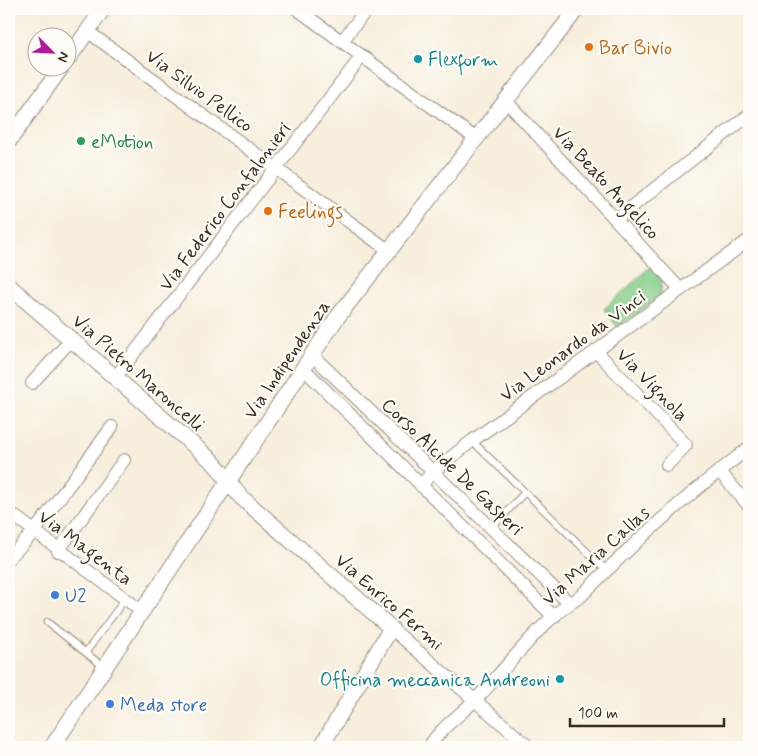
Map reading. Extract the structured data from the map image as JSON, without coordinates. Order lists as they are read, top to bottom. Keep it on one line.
{"streets":{"street":["Via Silvio Pellico","Via Beato Angelico","Via Federico Confalonieri","Via Leonardo da Vinci","Via Indipendenza","Via Pietro Maroncelli","Via Vignola","Corso Alcide De Gasperi","Via Magenta","Via Maria Callas","Via Enrico Fermi"]},"crossings":[["Via Silvio Pellico","Via Federico Confalonieri"],["Via Silvio Pellico","Via Indipendenza"],["Via Beato Angelico","Via Leonardo da Vinci"],["Via Beato Angelico","Via Indipendenza"],["Via Federico Confalonieri","Via Pietro Maroncelli"],["Via Leonardo da Vinci","Via Vignola"],["Via Leonardo da Vinci","Corso Alcide De Gasperi"],["Via Indipendenza","Via Pietro Maroncelli"],["Via Indipendenza","Corso Alcide De Gasperi"],["Via Indipendenza","Via Magenta"],["Via Indipendenza","Via Enrico Fermi"],["Via Pietro Maroncelli","Via Enrico Fermi"],["Corso Alcide De Gasperi","Via Maria Callas"],["Via Maria Callas","Via Enrico Fermi"]],"places":["Bar Bivio","Flexform","eMotion","Feelings","U2","Officina meccanica Andreoni","Meda store"],"scale_bar":"100 m","north":"bottom right"}
